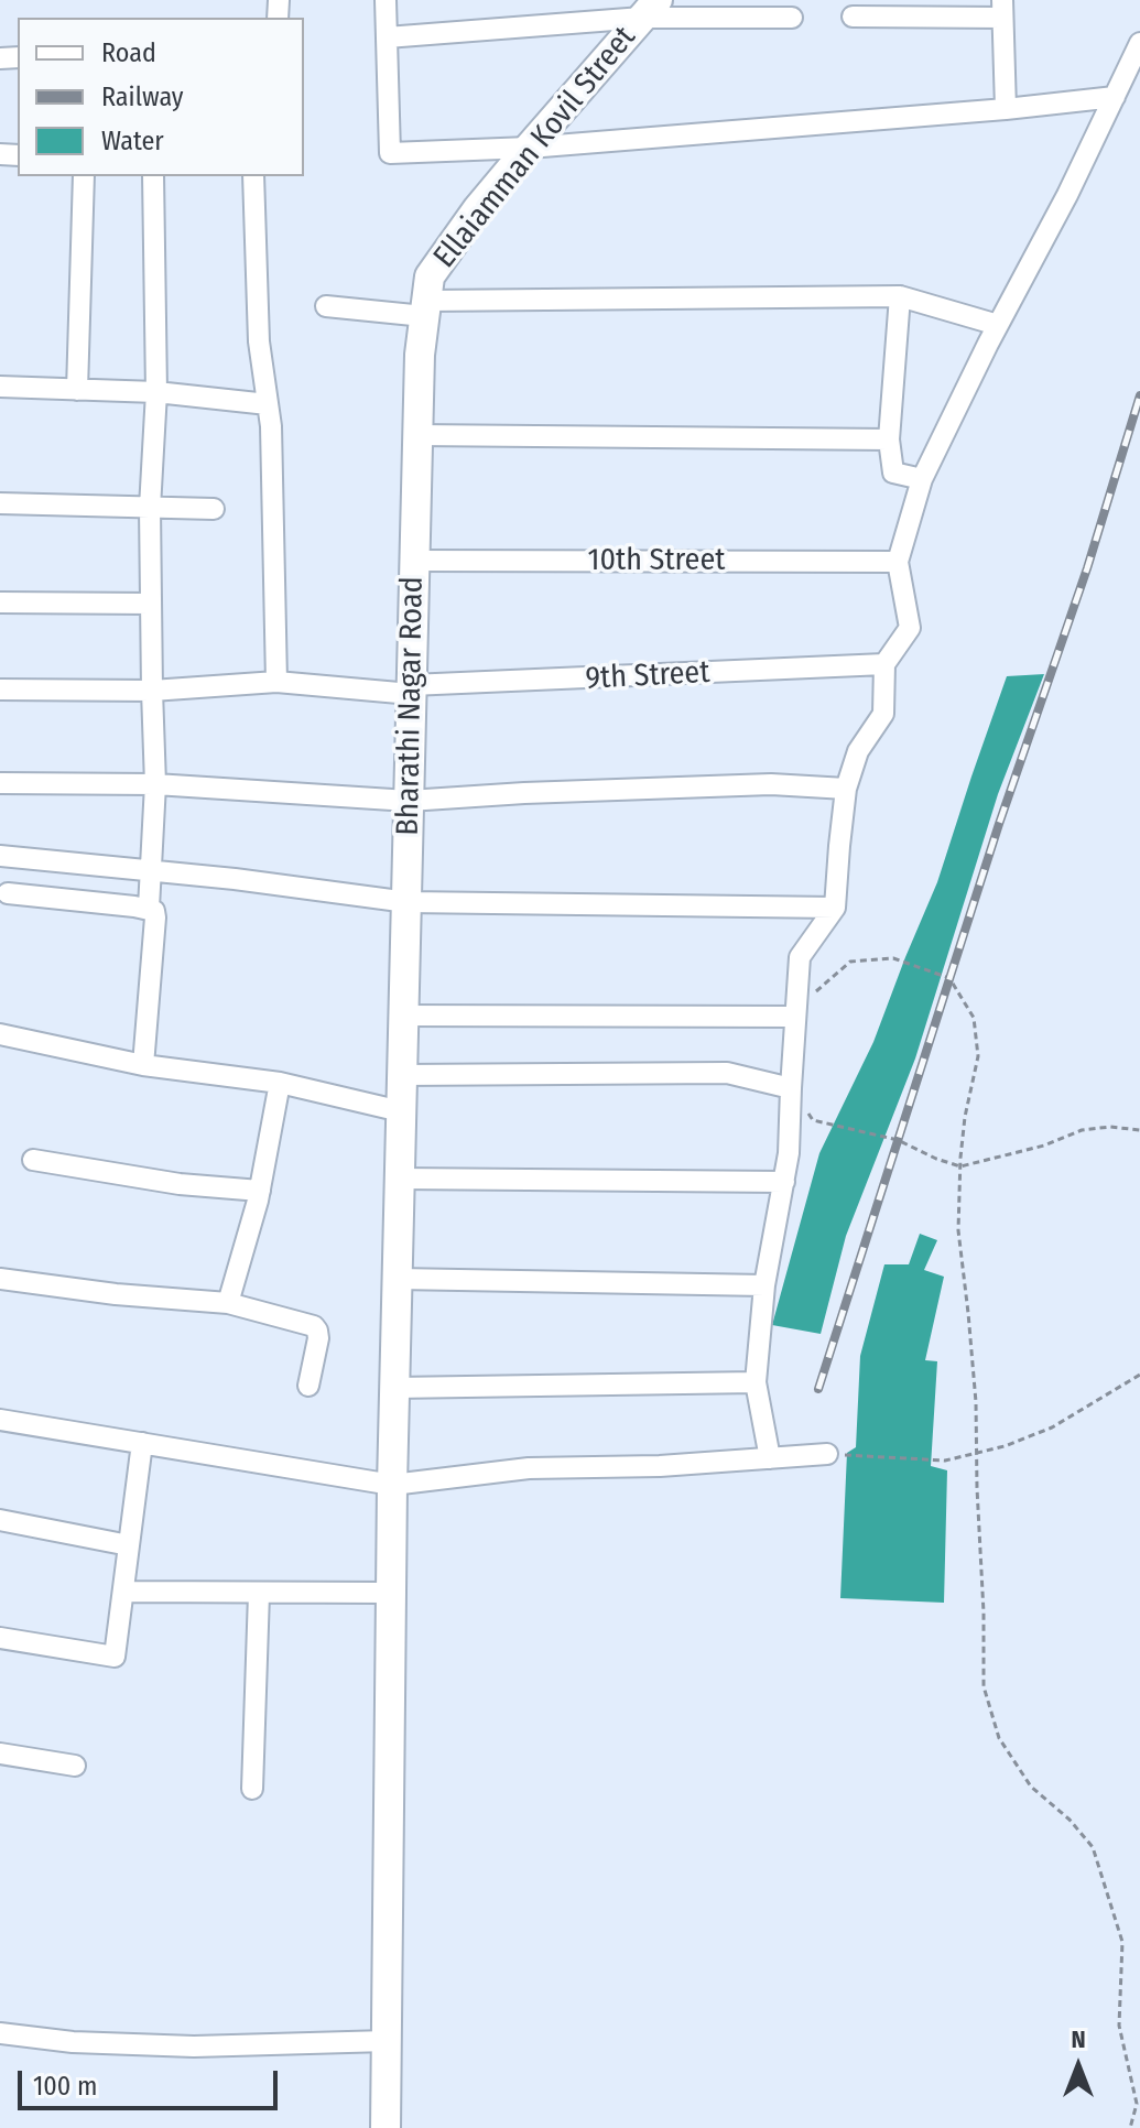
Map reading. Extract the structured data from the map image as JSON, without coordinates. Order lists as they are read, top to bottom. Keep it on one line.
{"streets":{"main road":["Ellaiamman Kovil Street","Bharathi Nagar Road"],"street":["10th Street","9th Street"]},"crossings":[["Ellaiamman Kovil Street","Bharathi Nagar Road"],["10th Street","Bharathi Nagar Road"],["9th Street","Bharathi Nagar Road"]],"legend":["Road","Railway","Water"],"scale_bar":"100 m","north":"top"}
